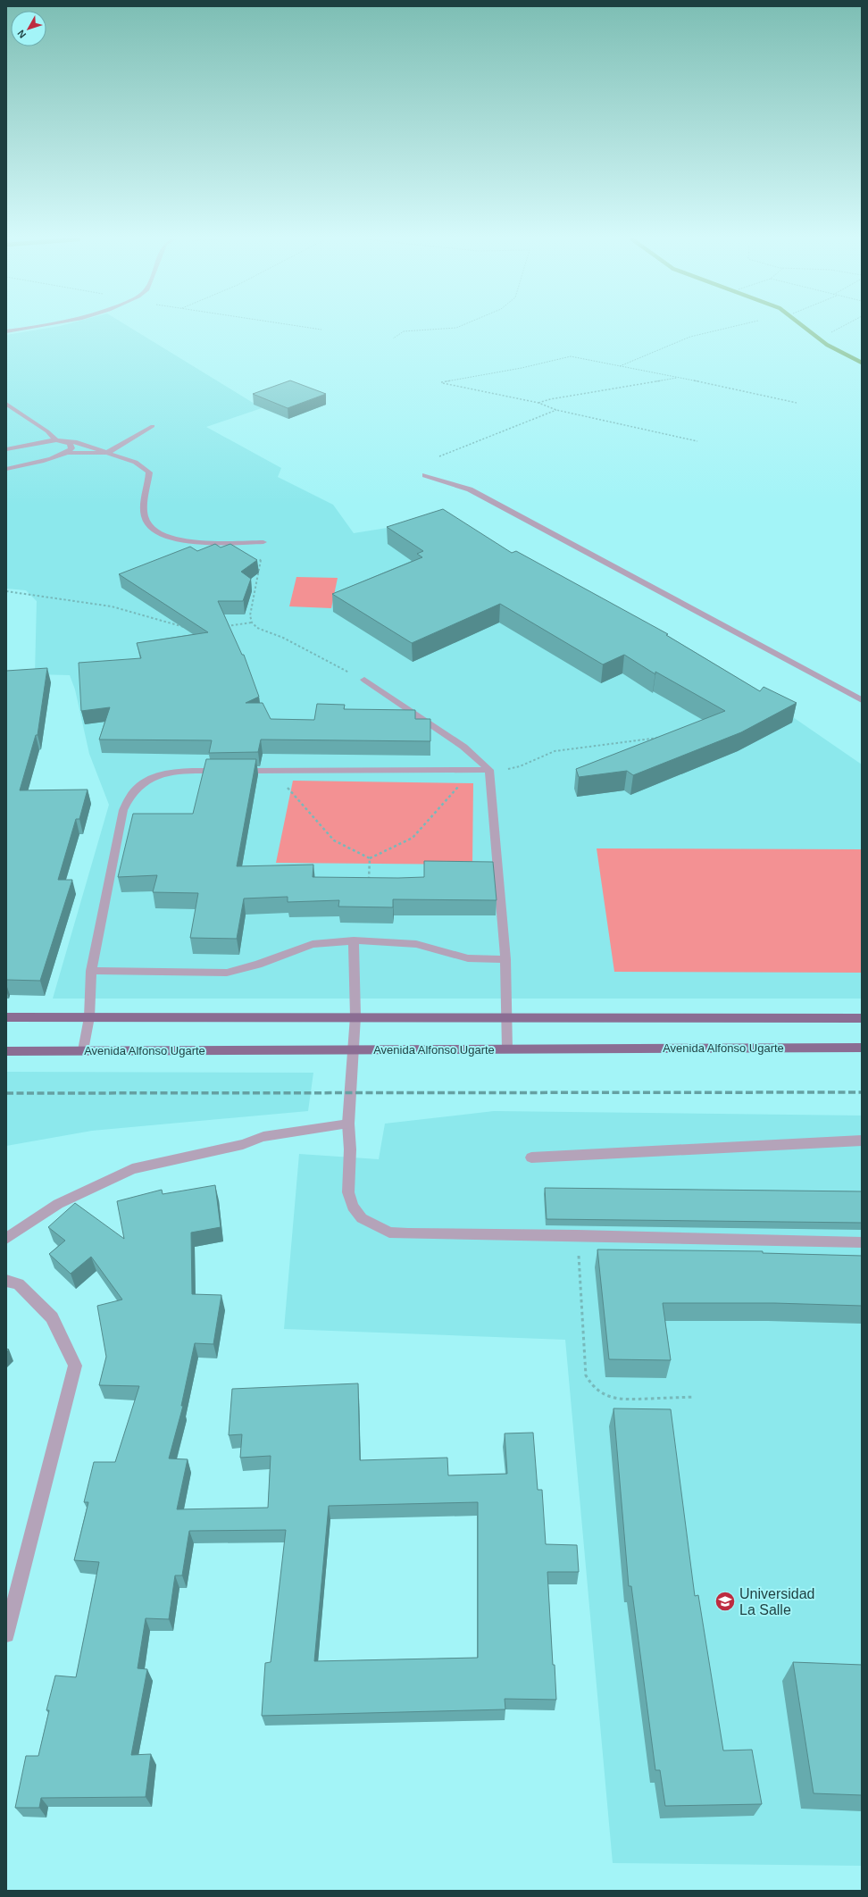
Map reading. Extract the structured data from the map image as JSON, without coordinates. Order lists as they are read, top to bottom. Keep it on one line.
{"streets":{"main road":["Avenida Alfonso Ugarte"]},"places":{"school or university":["Universidad La Salle"]},"north":"bottom left"}
